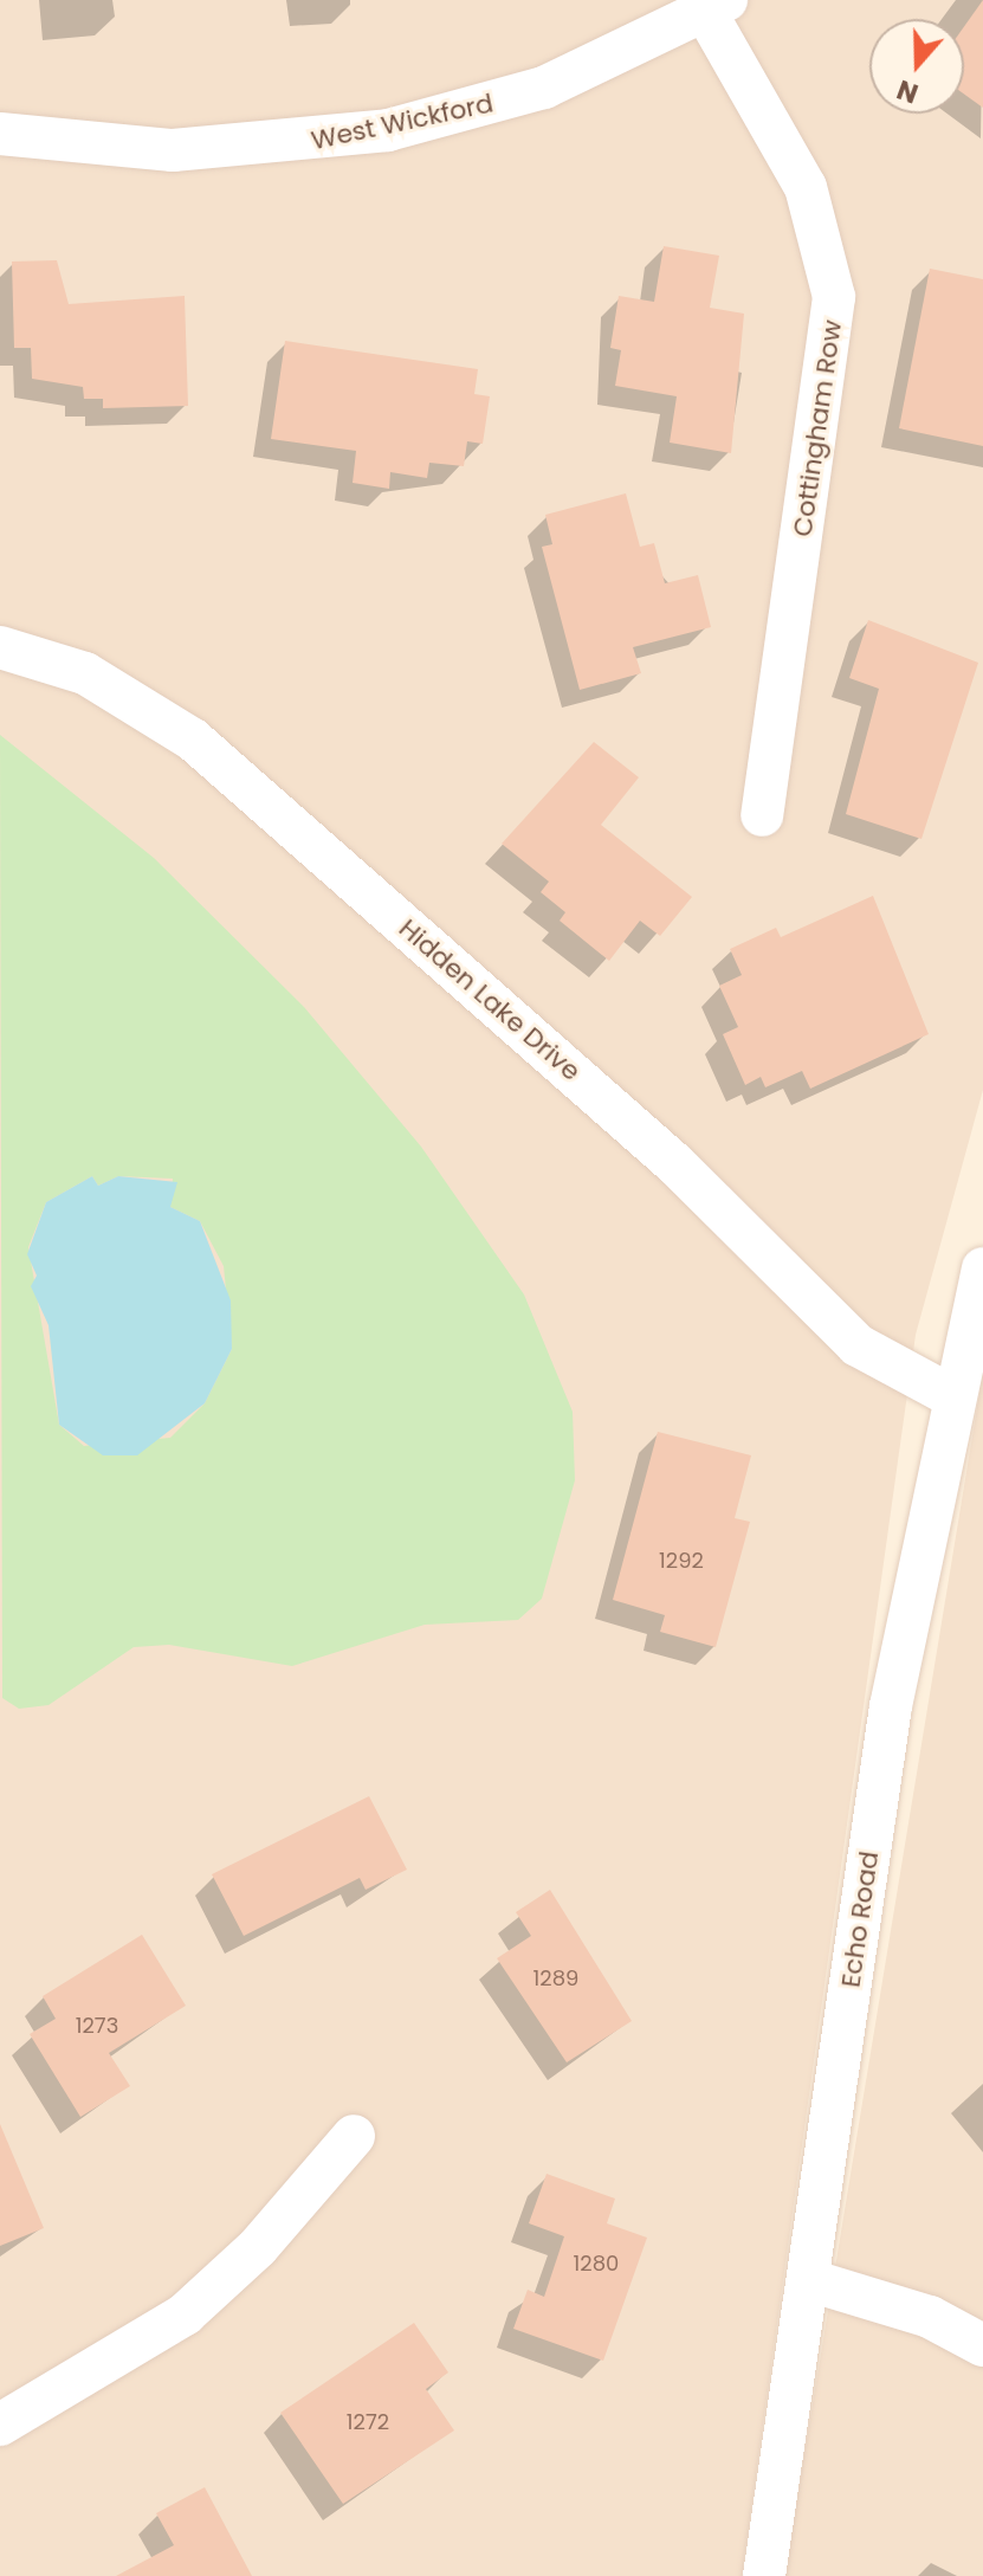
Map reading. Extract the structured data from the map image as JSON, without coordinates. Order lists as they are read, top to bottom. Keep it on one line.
{"streets":{"street":["West Wickford","Cottingham Row","Hidden Lake Drive","Echo Road"]},"crossings":[["West Wickford","Cottingham Row"],["Hidden Lake Drive","Echo Road"]],"house_numbers":["1292","1289","1273","1280","1272"],"north":"bottom"}
